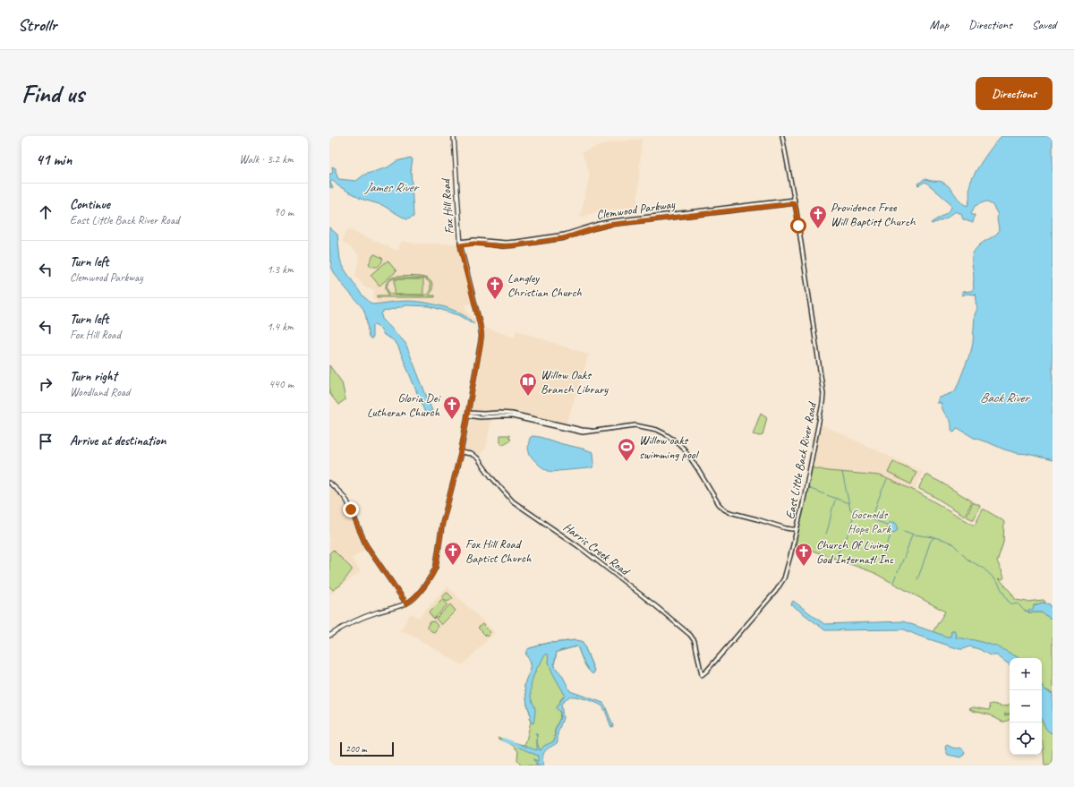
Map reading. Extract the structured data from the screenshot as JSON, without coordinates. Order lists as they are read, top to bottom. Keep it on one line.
{"streets":{"main road":["Fox Hill Road"],"street":["Clemwood Parkway","East Little Back River Road","Harris Creek Road"]},"crossings":[["Fox Hill Road","Clemwood Parkway"],["Fox Hill Road","Harris Creek Road"],["Clemwood Parkway","East Little Back River Road"],["East Little Back River Road","Harris Creek Road"]],"water":["James River","Back River"],"parks":["Gosnolds Hope Park"],"places":{"church":["Providence Free Will Baptist Church","Langley Christian Church","Gloria Dei Lutheran Church","Fox Hill Road Baptist Church","Church Of Living God Internatl Inc"],"library":["Willow Oaks Branch Library"],"sports":["Willow oaks swimming pool"]},"scale_bar":"200 m","page":{"header":"Strollr","nav":["Map","Directions","Saved"],"buttons":"Directions","title":"Find us","heading":["41 min","Walk · 3.2 km"],"list":[["Continue","East Little Back River Road","90 m"],["Turn left","Clemwood Parkway","1.3 km"],["Turn left","Fox Hill Road","1.4 km"],["Turn right","Woodland Road","440 m"],"Arrive at destination"],"map_buttons":["+","−"],"scale":"200 m"}}
